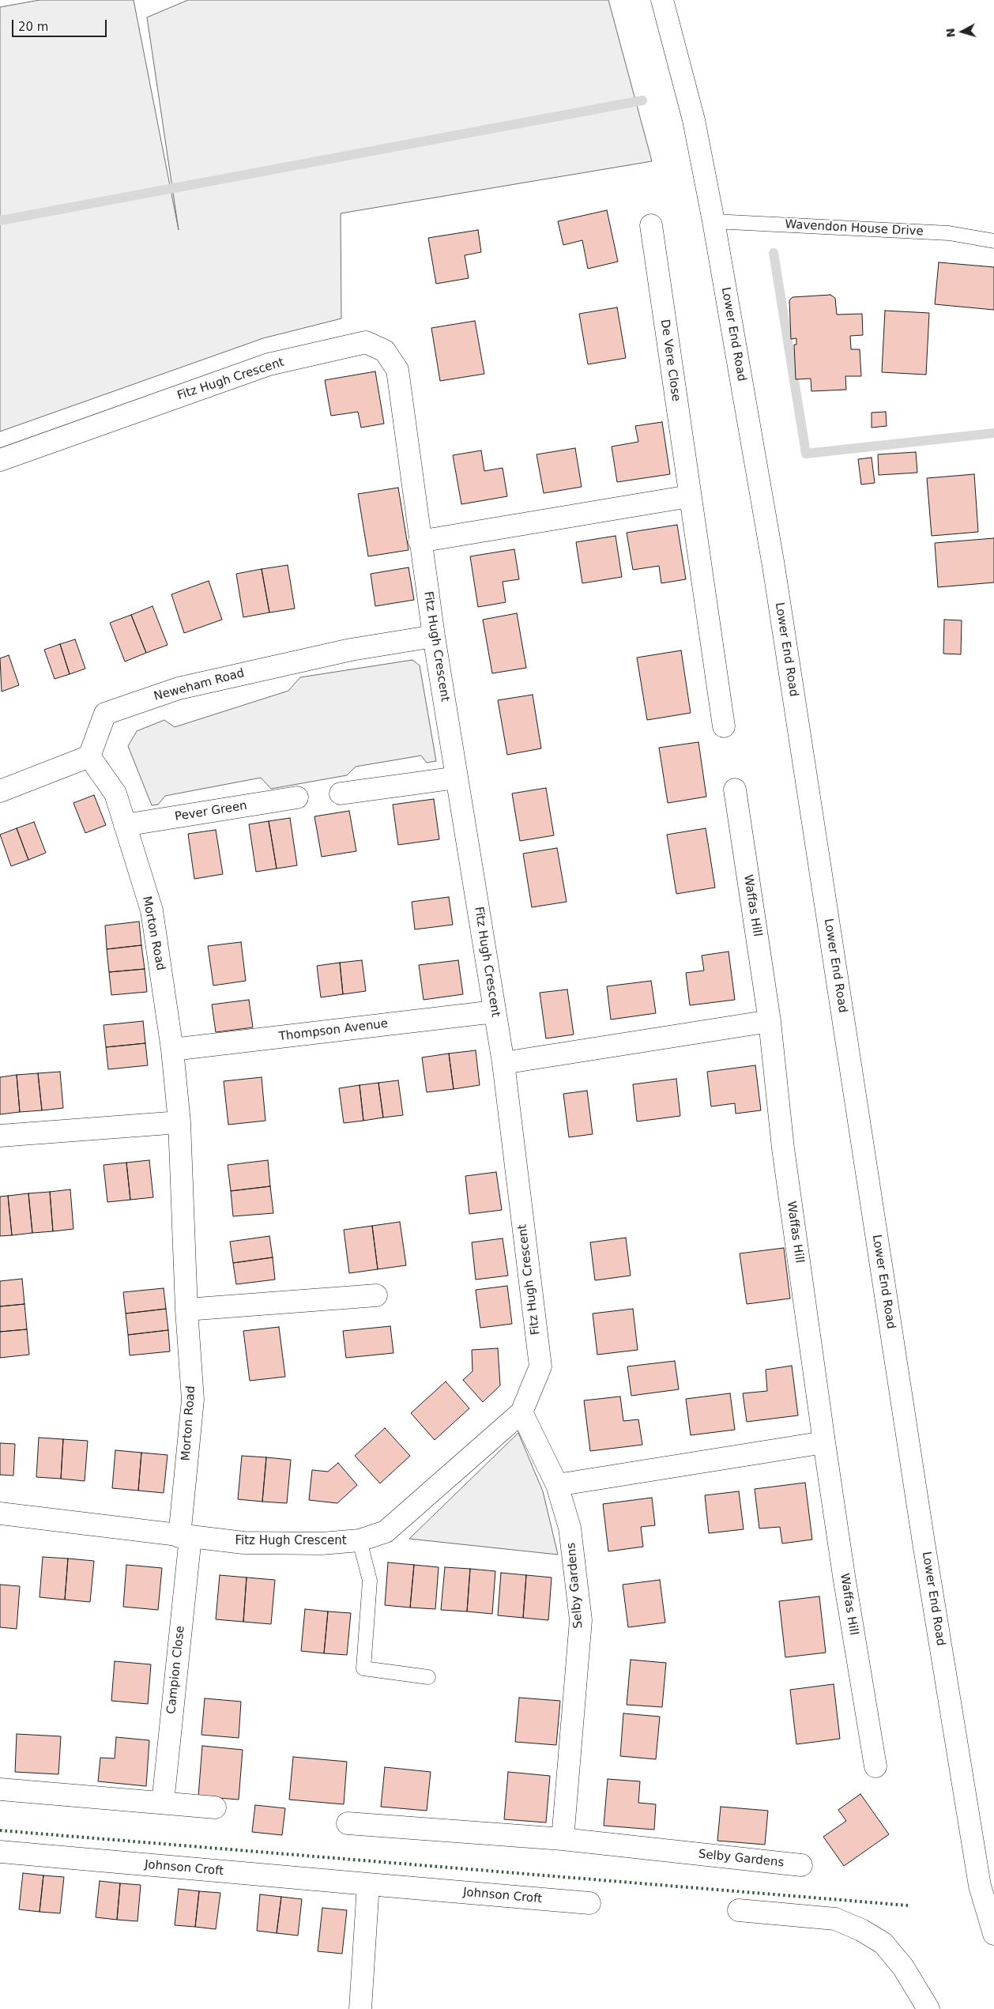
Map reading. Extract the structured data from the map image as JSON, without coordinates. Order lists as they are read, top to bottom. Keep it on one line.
{"streets":{"street":["Lower End Road","De Vere Close","Fitz Hugh Crescent","Neweham Road","Pever Green","Waffas Hill","Morton Road","Thompson Avenue","Selby Gardens","Campion Close","Johnson Croft"],"lane":["Wavendon House Drive"]},"crossings":[["Wavendon House Drive","Lower End Road"],["Fitz Hugh Crescent","Neweham Road"],["Fitz Hugh Crescent","Morton Road"],["Fitz Hugh Crescent","Thompson Avenue"],["Fitz Hugh Crescent","Selby Gardens"],["Fitz Hugh Crescent","Campion Close"],["Neweham Road","Morton Road"],["Pever Green","Morton Road"],["Morton Road","Thompson Avenue"],["Morton Road","Campion Close"]],"scale_bar":"20 m","north":"left"}
